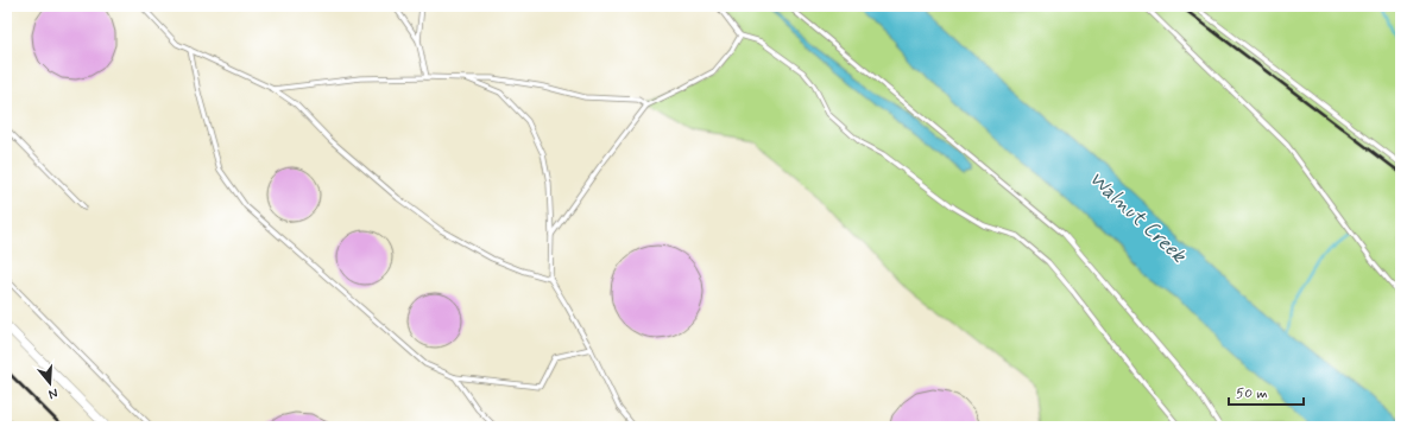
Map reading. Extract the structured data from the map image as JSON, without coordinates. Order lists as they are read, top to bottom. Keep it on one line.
{"water":["Walnut Creek"],"scale_bar":"50 m","north":"bottom"}
